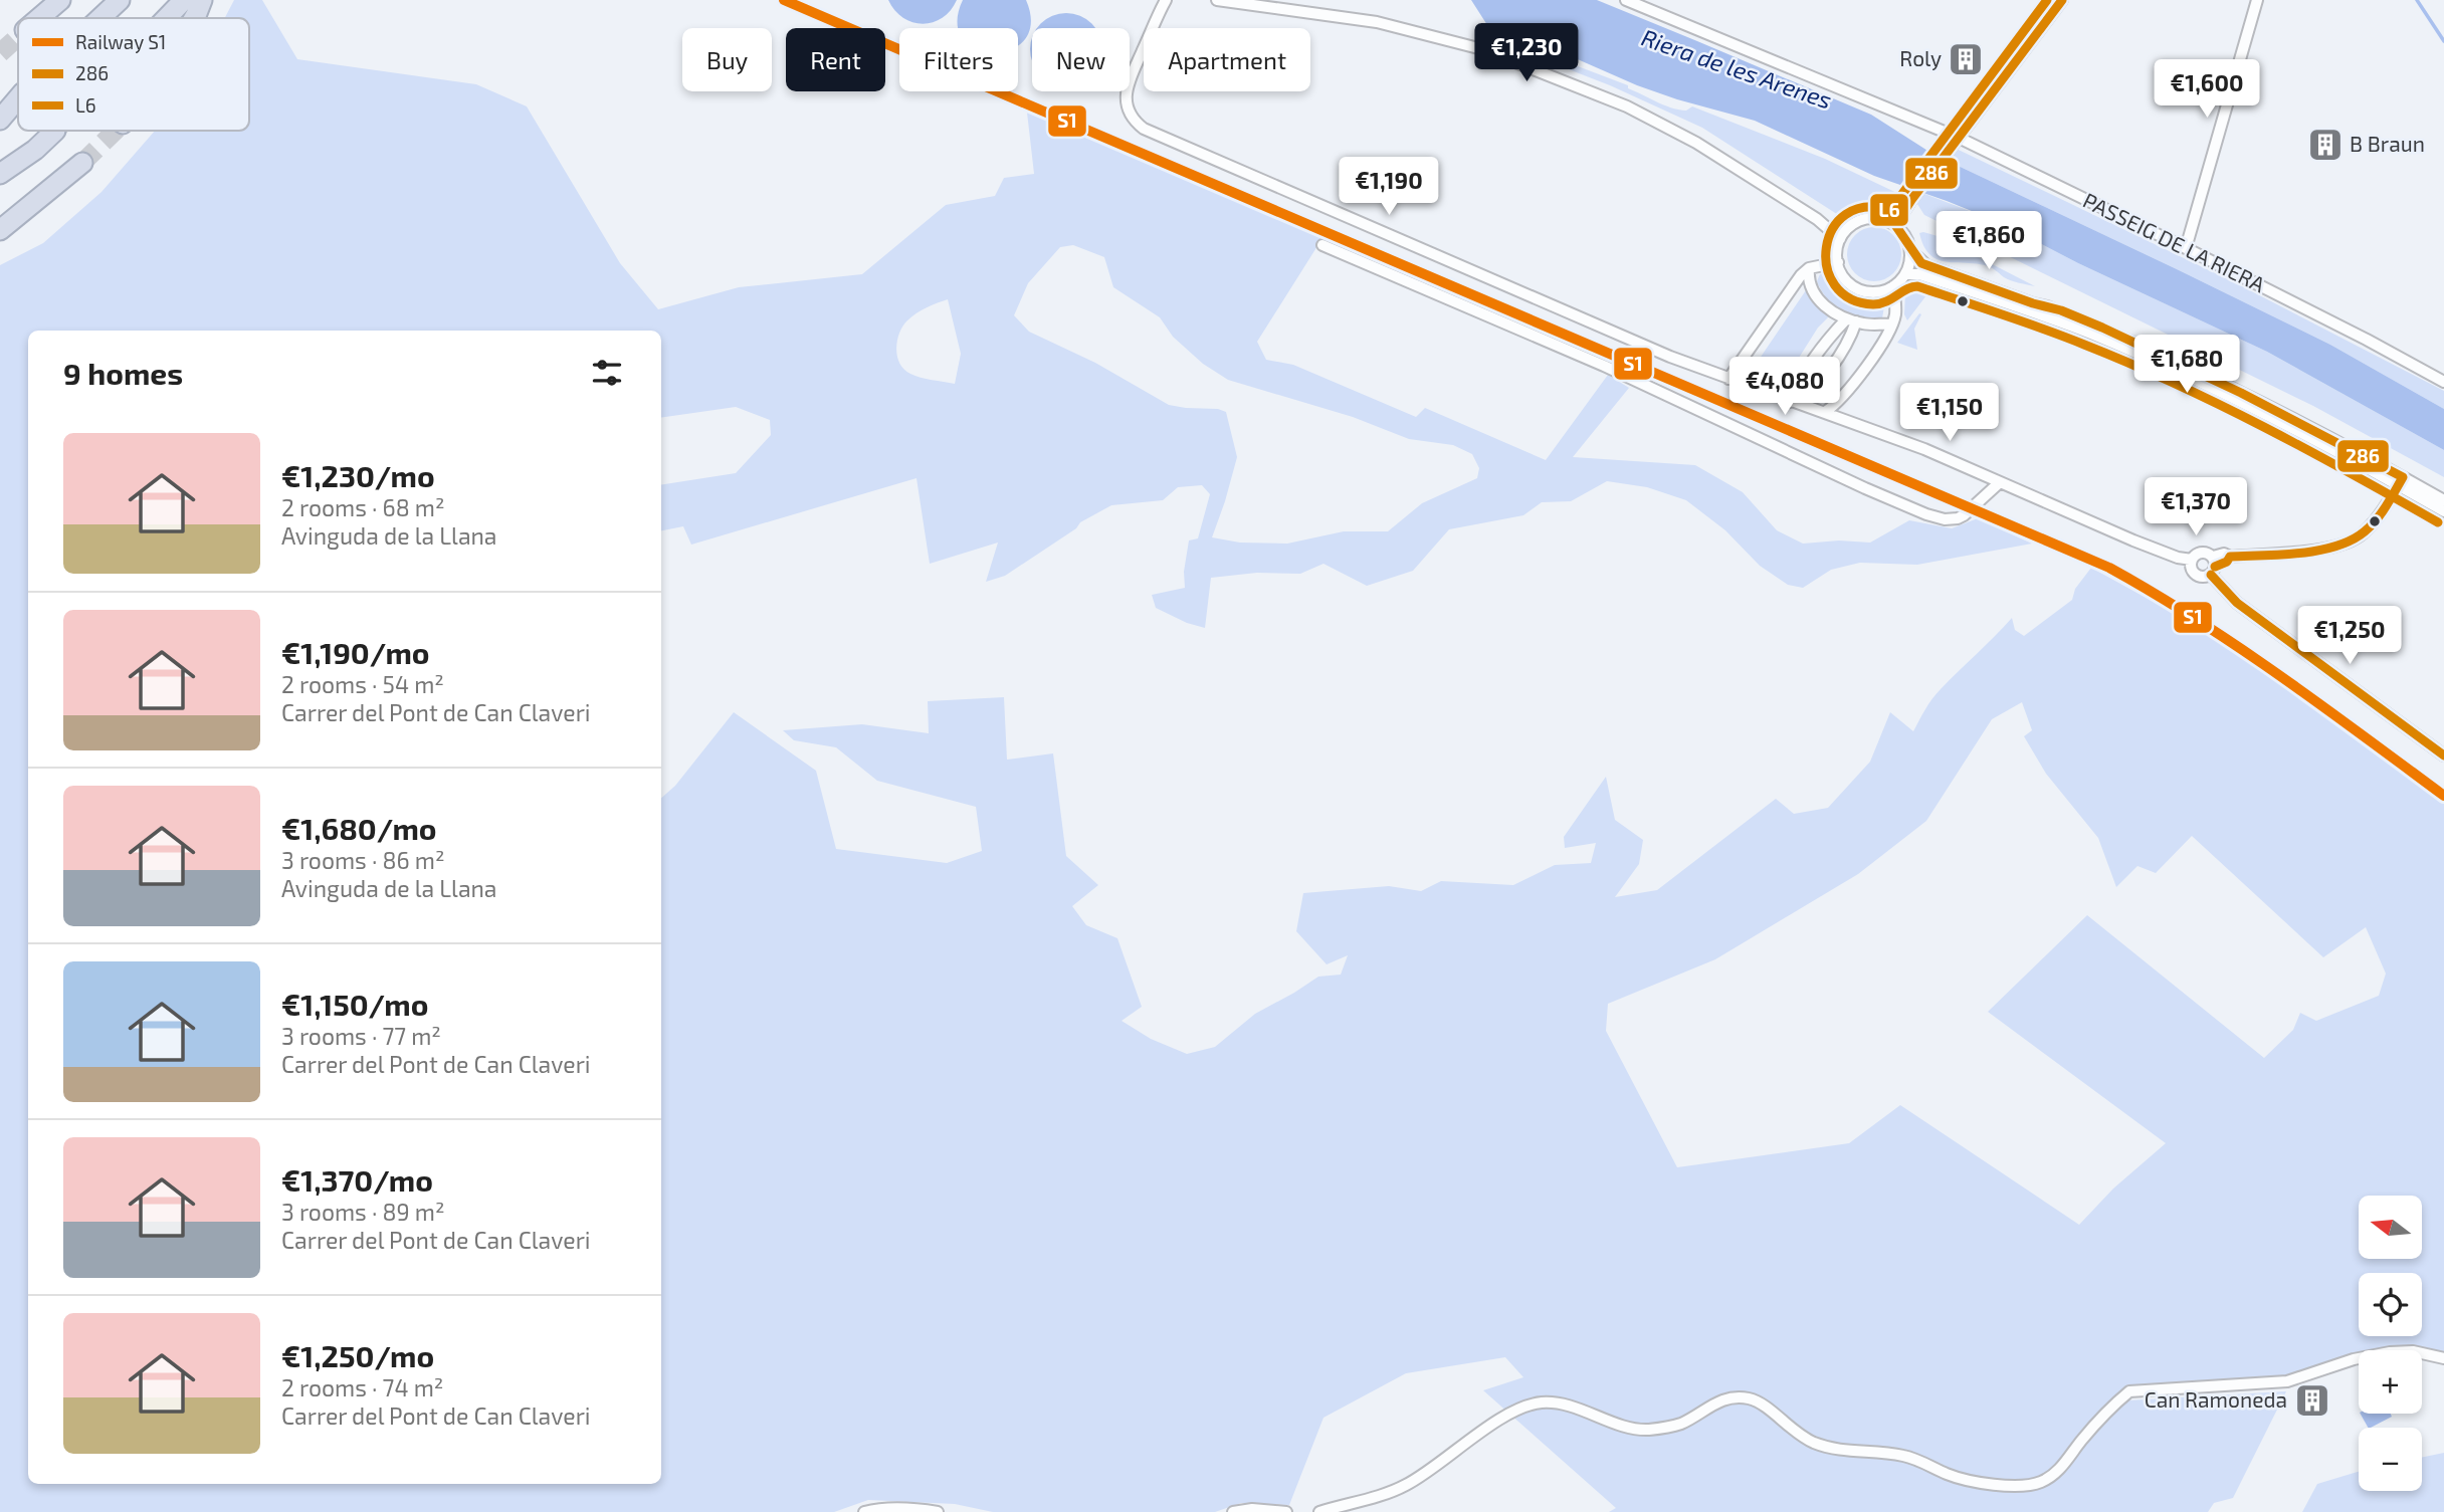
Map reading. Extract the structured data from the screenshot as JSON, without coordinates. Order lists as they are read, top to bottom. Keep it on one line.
{"streets":{"street":["PASSEIG DE LA RIERA"]},"water":["Riera de les Arenes"],"places":{"building":["Roly","B Braun","Can Ramoneda"]},"lines":["rail line S1","transit line 286","transit line L6"],"legend":["Railway S1","286","L6"],"north":"left","page":{"price":["€1,230","€1,600","€1,190","€1,860","€1,680","€4,080","€1,150","€1,370","€1,250"],"chip":["Buy","Rent","Filters","New","Apartment"],"heading":"9 homes","list":[{"name":"€1,230/mo","note":"2 rooms · 68 m² · Avinguda de la Llana"},{"name":"€1,190/mo","note":"2 rooms · 54 m² · Carrer del Pont de Can Claveri"},{"name":"€1,680/mo","note":"3 rooms · 86 m² · Avinguda de la Llana"},{"name":"€1,150/mo","note":"3 rooms · 77 m² · Carrer del Pont de Can Claveri"},{"name":"€1,370/mo","note":"3 rooms · 89 m² · Carrer del Pont de Can Claveri"},{"name":"€1,250/mo","note":"2 rooms · 74 m² · Carrer del Pont de Can Claveri"}],"map_buttons":["+","−"]}}
